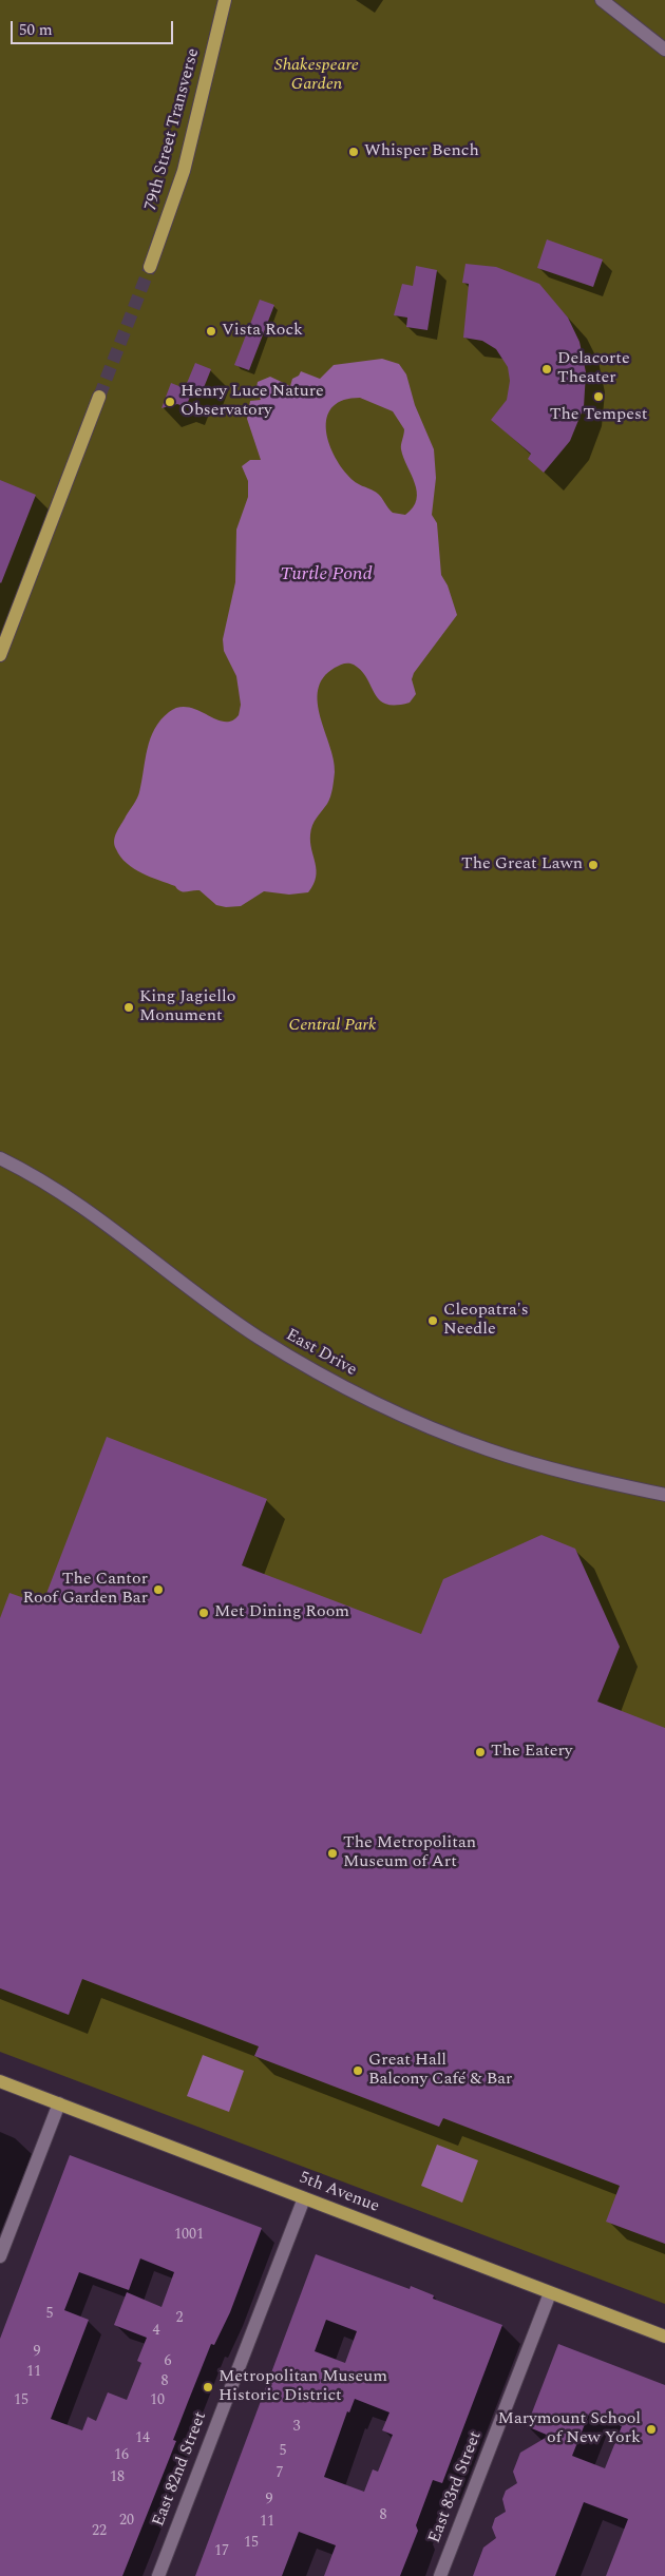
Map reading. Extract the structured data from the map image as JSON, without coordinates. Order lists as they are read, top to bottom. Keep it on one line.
{"streets":{"main road":["79th Street Transverse","5th Avenue"],"street":["East Drive","East 82nd Street","East 83rd Street"]},"crossings":[["5th Avenue","East 82nd Street"],["5th Avenue","East 83rd Street"]],"water":["Turtle Pond"],"parks":["Shakespeare Garden","Central Park"],"places":["Whisper Bench","Vista Rock","Delacorte Theater","The Tempest","Henry Luce Nature Observatory","The Great Lawn","King Jagiello Monument","Cleopatra's Needle","The Cantor Roof Garden Bar","Met Dining Room","The Eatery","The Metropolitan Museum of Art","Great Hall Balcony Café & Bar","Metropolitan Museum Historic District","Marymount School of New York"],"house_numbers":["1001","5","2","4","9","6","11","8","15","10","3","14","5","16","7","18","9","8","20","11","22","15","17"],"scale_bar":"50 m"}
